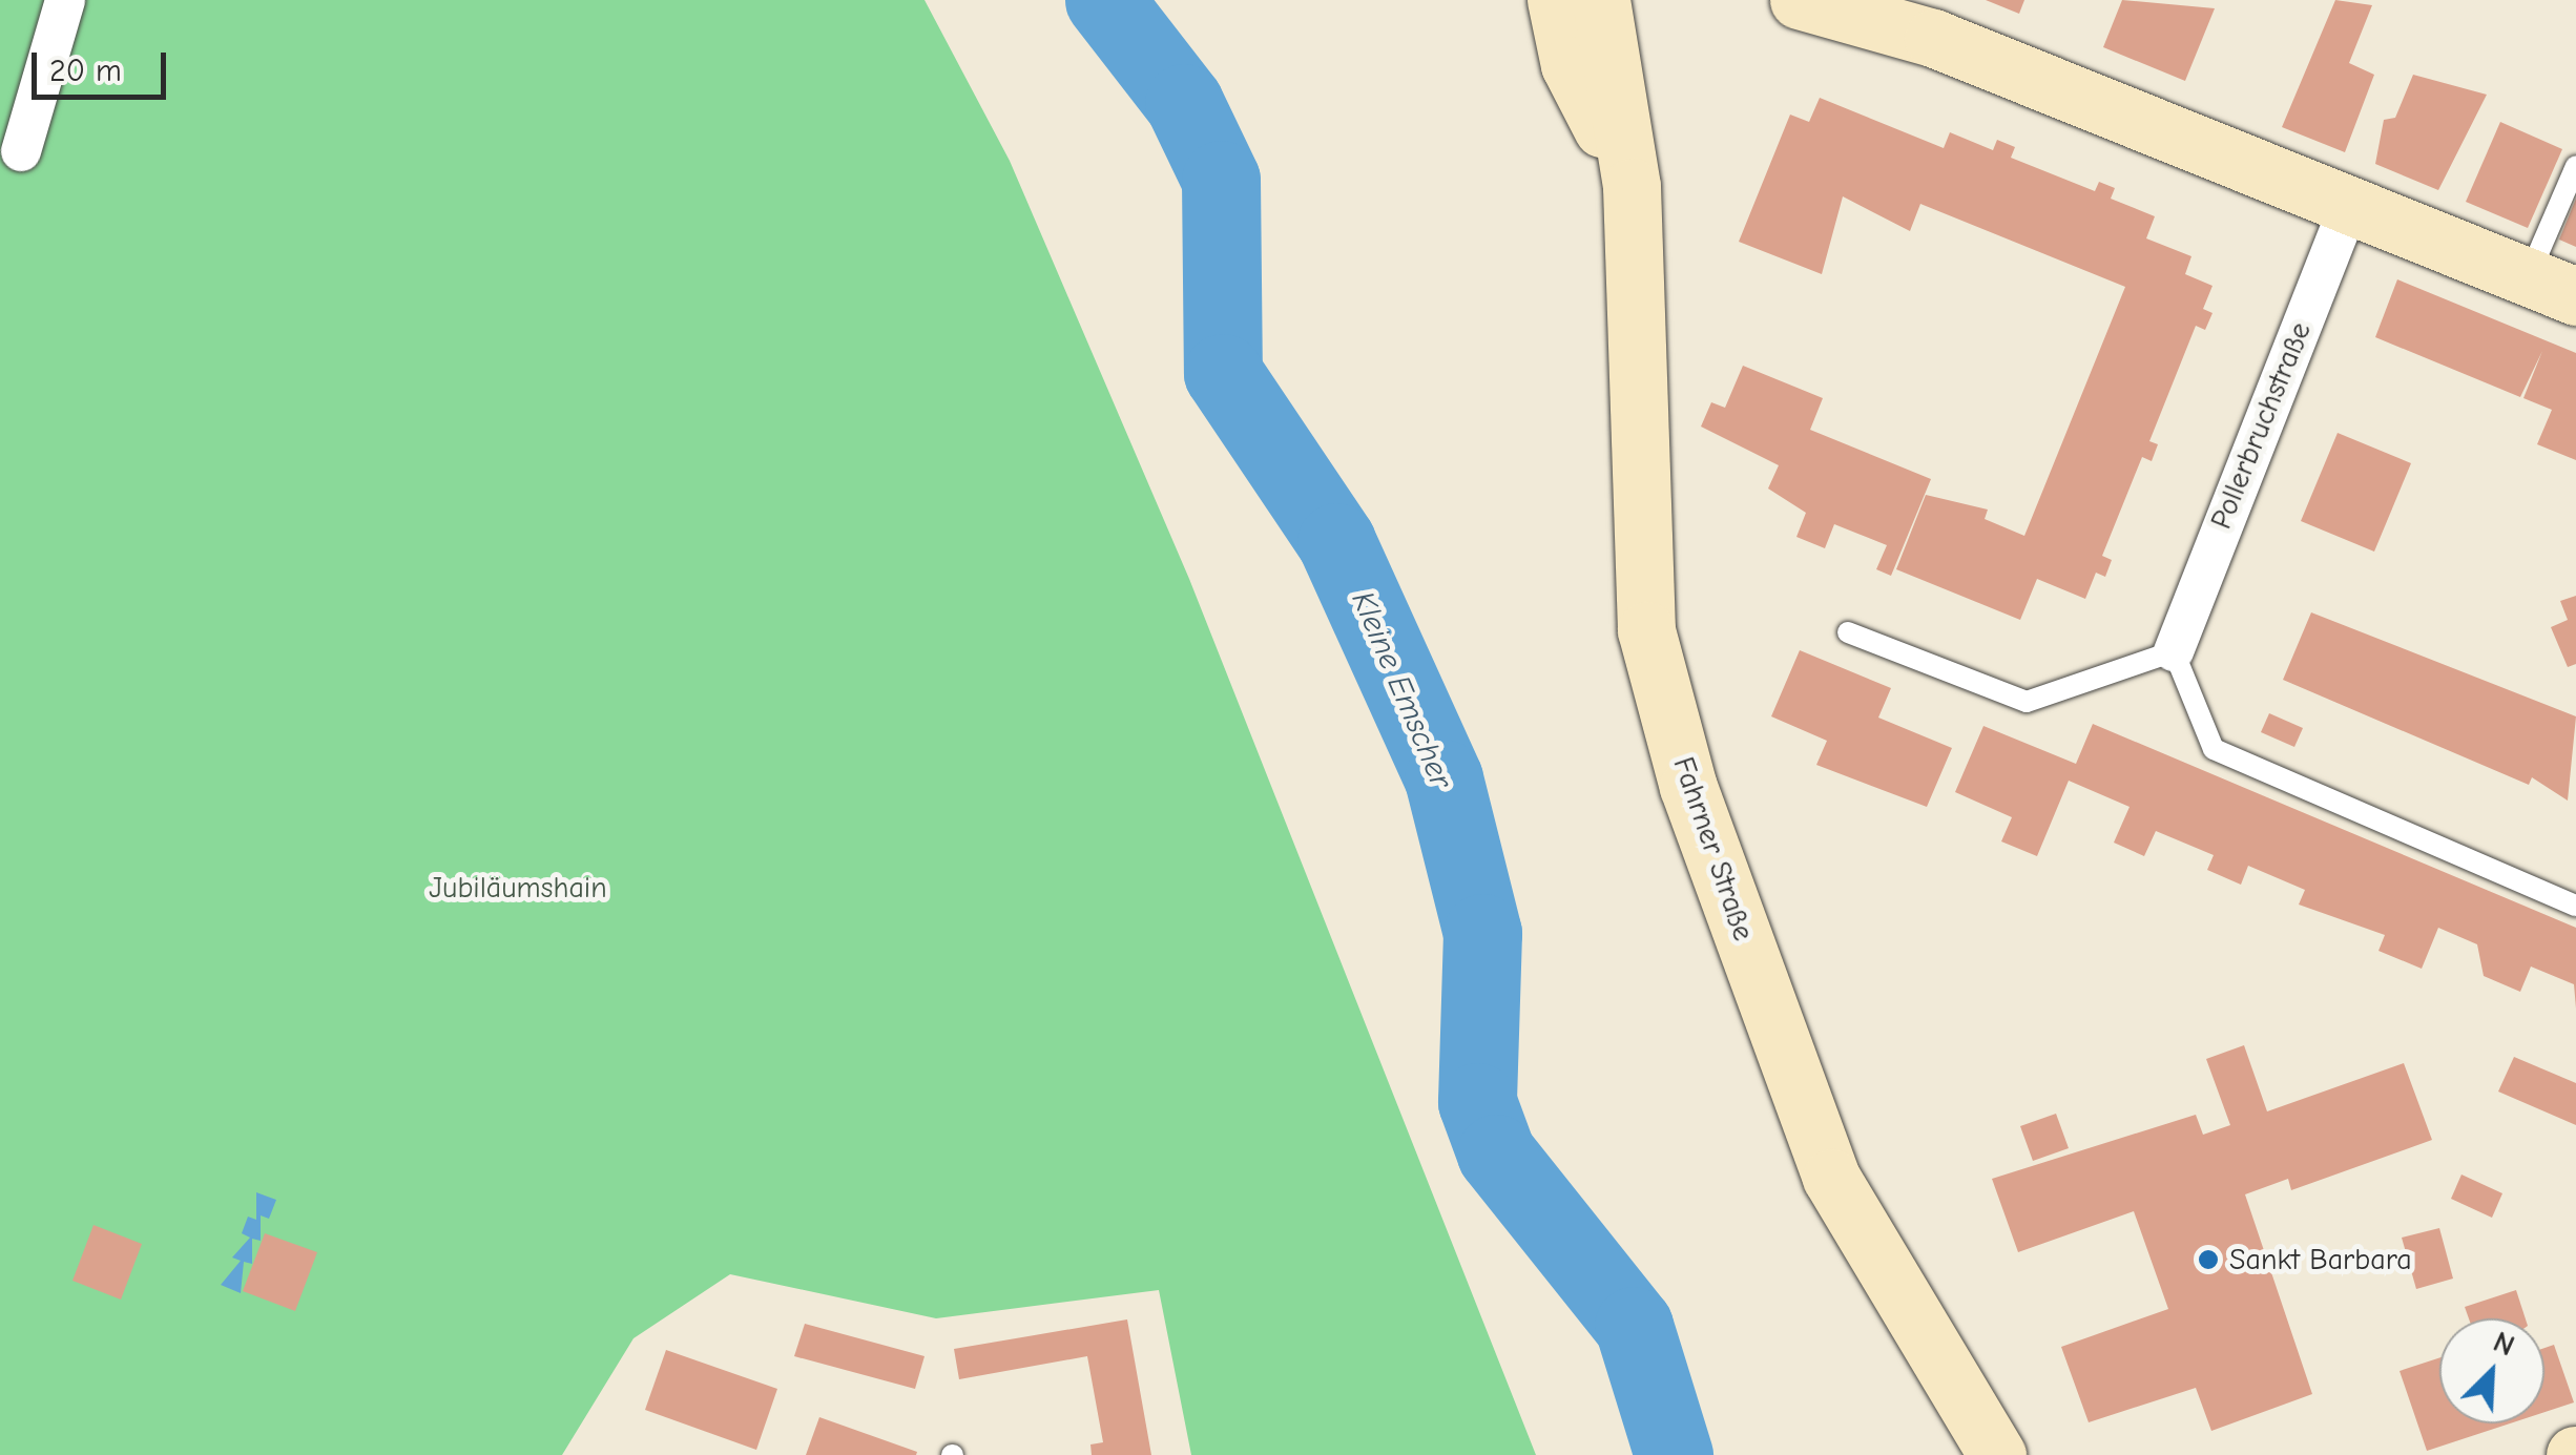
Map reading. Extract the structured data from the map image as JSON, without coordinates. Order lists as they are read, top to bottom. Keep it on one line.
{"streets":{"street":["Pollerbruchstraße","Fahrner Straße"]},"water":["Kleine Emscher"],"parks":["Jubiläumshain"],"places":["Sankt Barbara"],"scale_bar":"20 m","north":"top right"}
